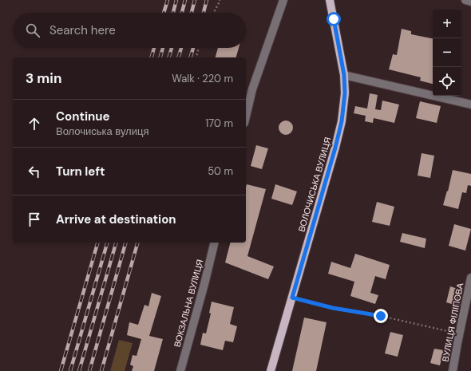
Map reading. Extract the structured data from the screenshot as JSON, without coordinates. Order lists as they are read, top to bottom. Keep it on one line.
{"streets":{"main road":["ВОЛОЧИСЬКА ВУЛИЦЯ"],"street":["ВОКЗАЛЬНА ВУЛИЦЯ","ВУЛИЦЯ ФІЛІПОВА"]},"page":{"map_buttons":["+","−"],"search":"Search here","heading":["3 min","Walk · 220 m"],"list":[["Continue","Волочиська вулиця","170 m"],["Turn left","50 m"],"Arrive at destination"]}}
